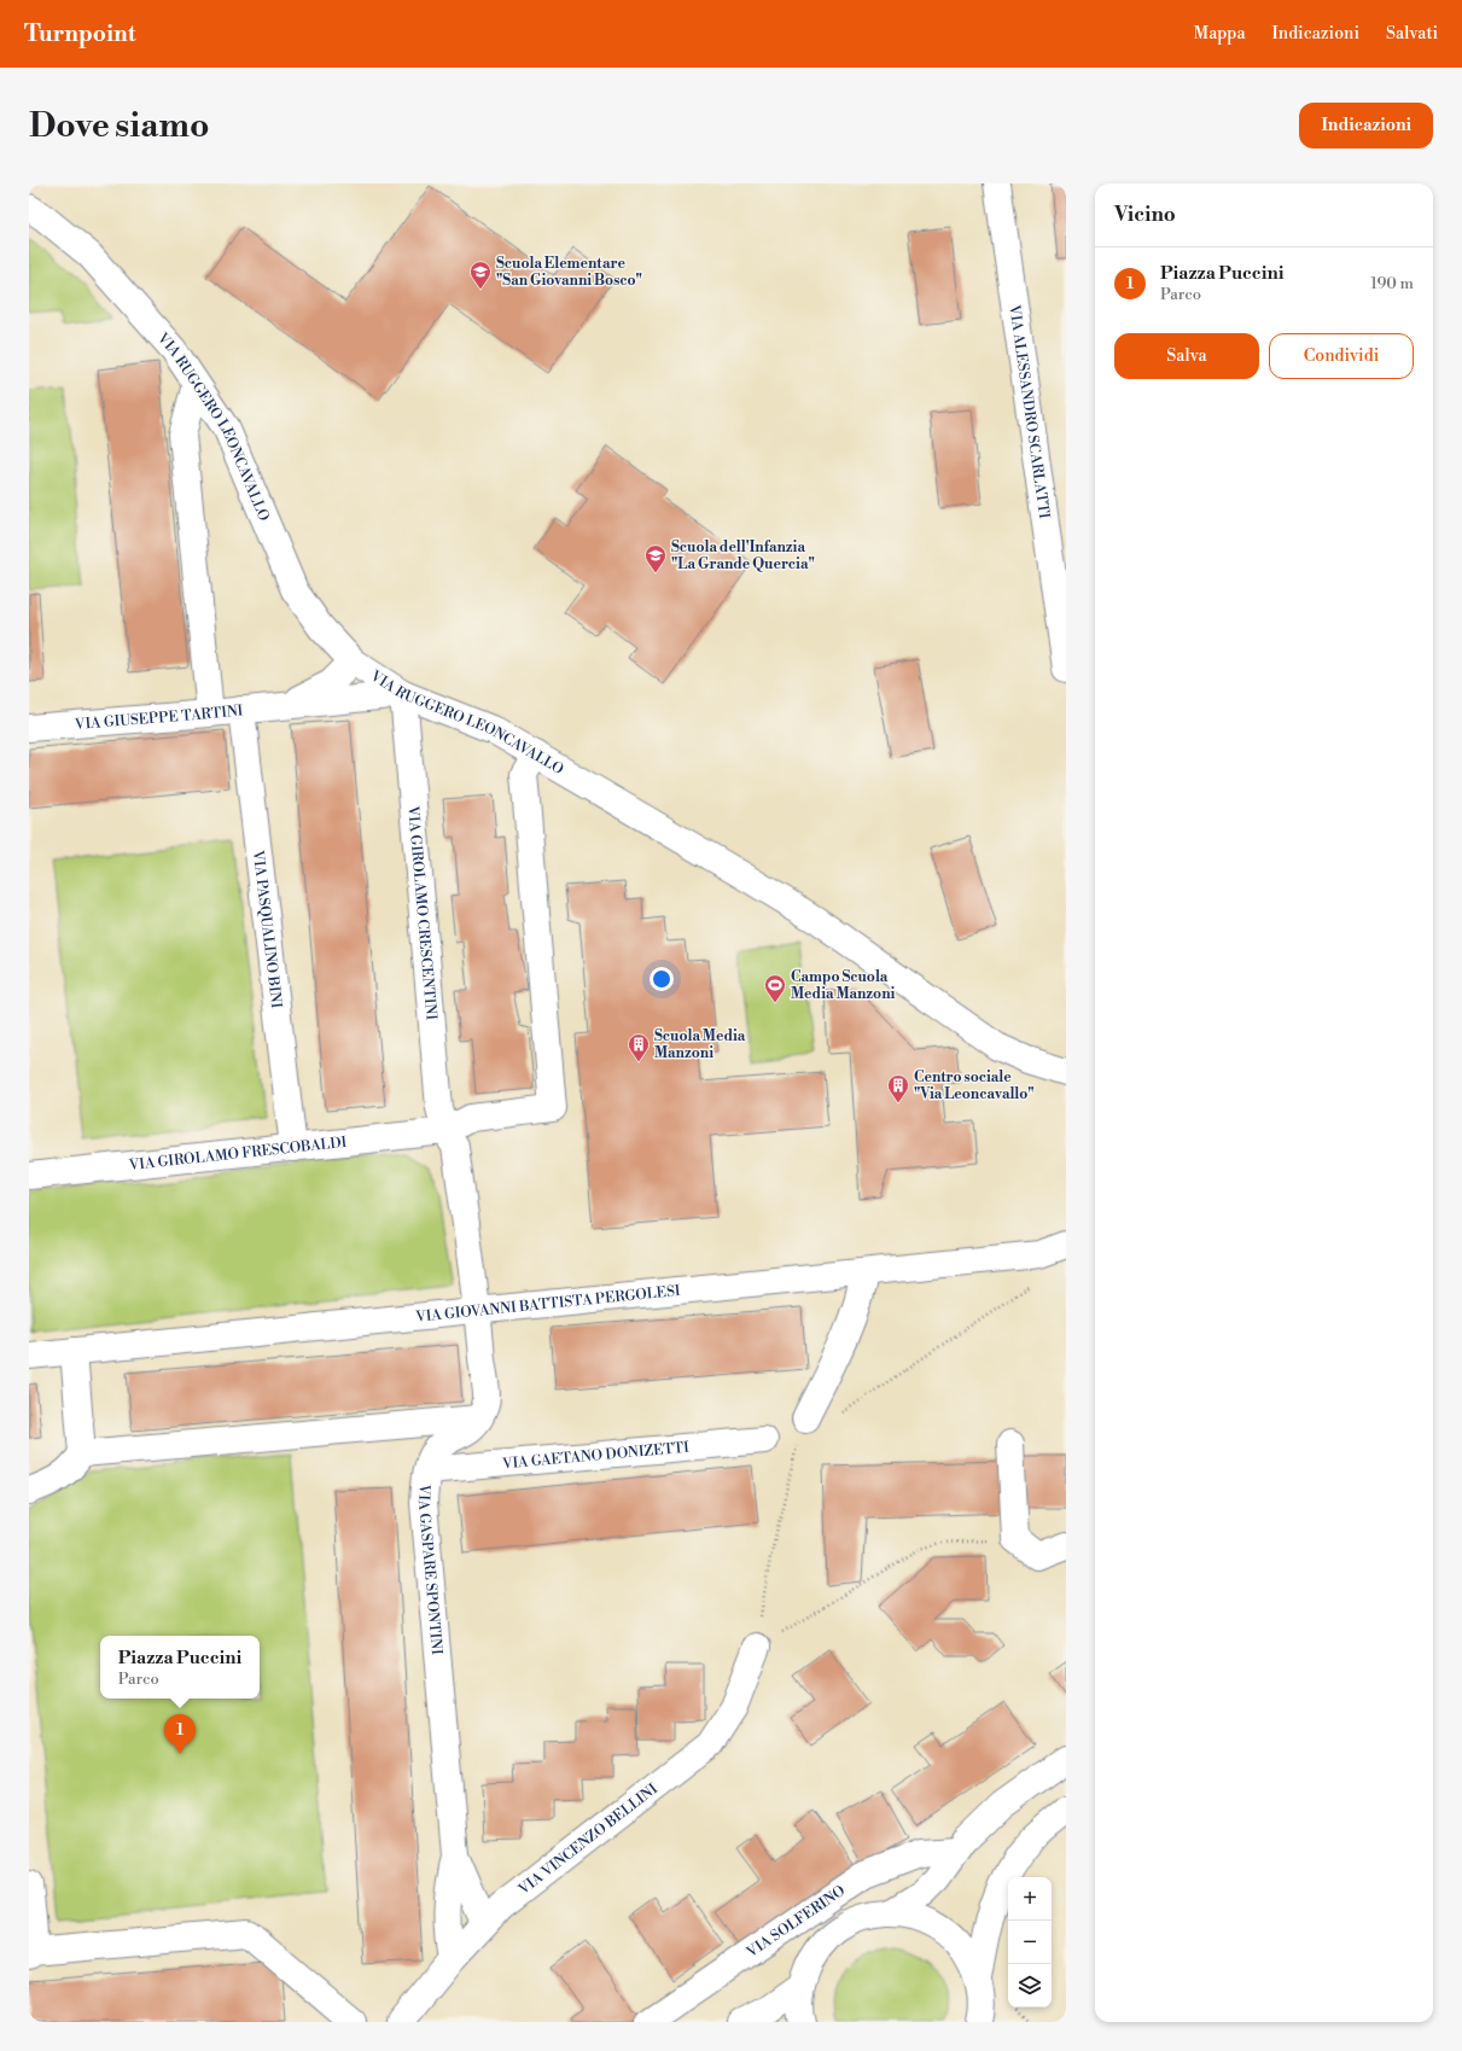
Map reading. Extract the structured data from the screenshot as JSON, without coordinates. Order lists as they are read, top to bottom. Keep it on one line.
{"streets":{"street":["VIA ALESSANDRO SCARLATTI","VIA RUGGERO LEONCAVALLO","VIA GIUSEPPE TARTINI","VIA GIROLAMO CRESCENTINI","VIA PASQUALINO BINI","VIA GIROLAMO FRESCOBALDI","VIA GIOVANNI BATTISTA PERGOLESI","VIA GAETANO DONIZETTI","VIA GASPARE SPONTINI","VIA VINCENZO BELLINI","VIA SOLFERINO"]},"crossings":[["VIA RUGGERO LEONCAVALLO","VIA GIUSEPPE TARTINI"],["VIA RUGGERO LEONCAVALLO","VIA GIROLAMO CRESCENTINI"],["VIA RUGGERO LEONCAVALLO","VIA GIROLAMO FRESCOBALDI"],["VIA GIUSEPPE TARTINI","VIA GIROLAMO CRESCENTINI"],["VIA GIUSEPPE TARTINI","VIA PASQUALINO BINI"],["VIA GIROLAMO CRESCENTINI","VIA GIROLAMO FRESCOBALDI"],["VIA PASQUALINO BINI","VIA GIROLAMO FRESCOBALDI"],["VIA GAETANO DONIZETTI","VIA GASPARE SPONTINI"],["VIA GASPARE SPONTINI","VIA VINCENZO BELLINI"]],"places":{"school or university":["Scuola Elementare \"San Giovanni Bosco\"","Scuola dell'Infanzia \"La Grande Quercia\""],"sports":["Campo Scuola Media Manzoni"],"building":["Scuola Media Manzoni","Centro sociale \"Via Leoncavallo\""]},"page":{"header":"Turnpoint","nav":["Mappa","Indicazioni","Salvati"],"buttons":["Indicazioni",["Salva","Condividi"]],"title":"Dove siamo","heading":"Vicino","list":[{"mark":"1","name":"Piazza Puccini","note":"Parco","value":"190 m"}],"popup":["Piazza Puccini","Parco"],"pins":"1","map_buttons":["+","−"]}}
